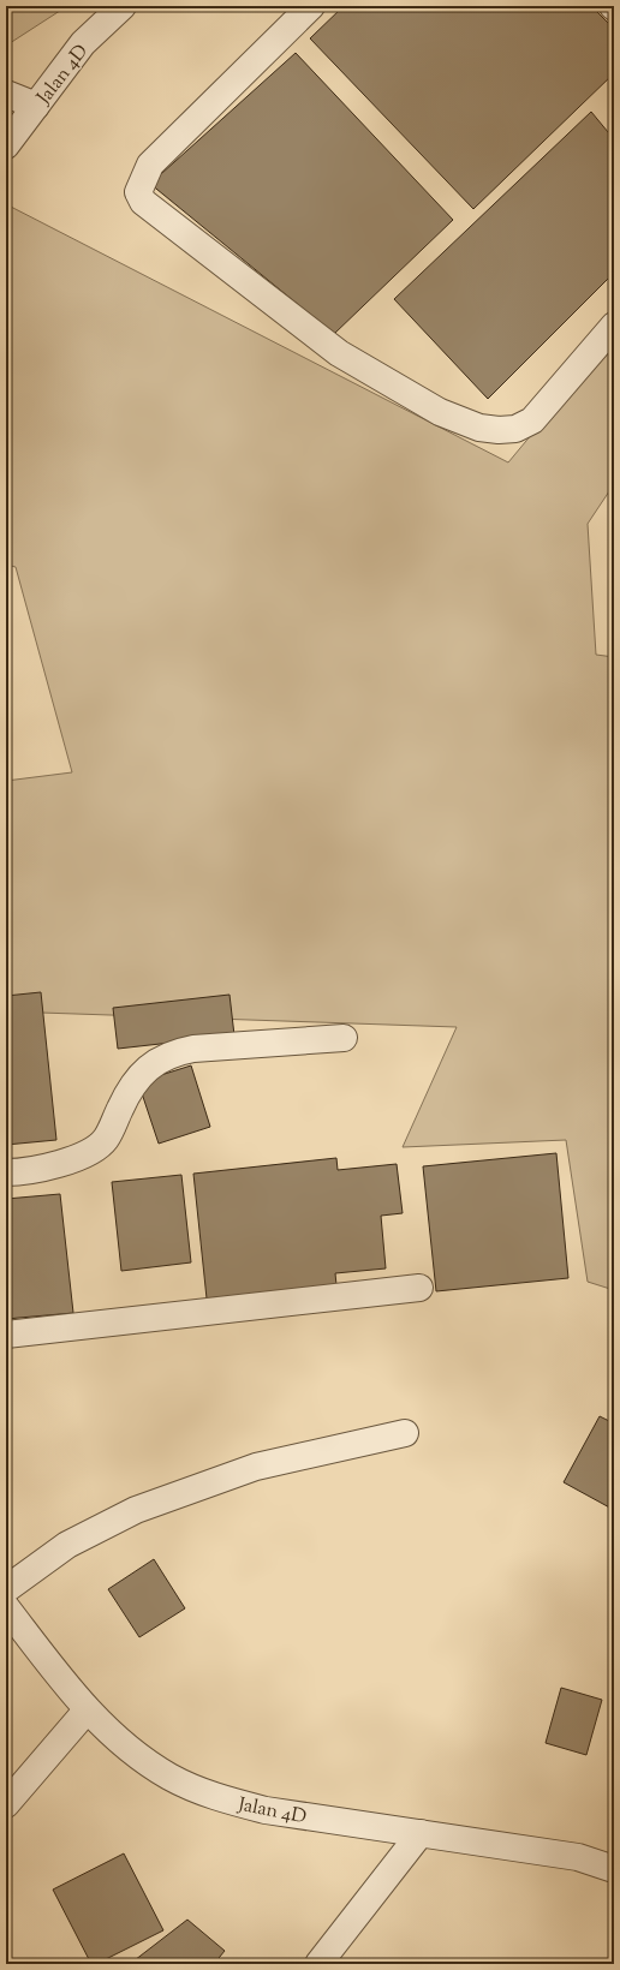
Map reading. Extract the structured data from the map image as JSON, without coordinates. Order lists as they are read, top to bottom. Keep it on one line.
{"streets":{"street":["Jalan 4D"]}}
